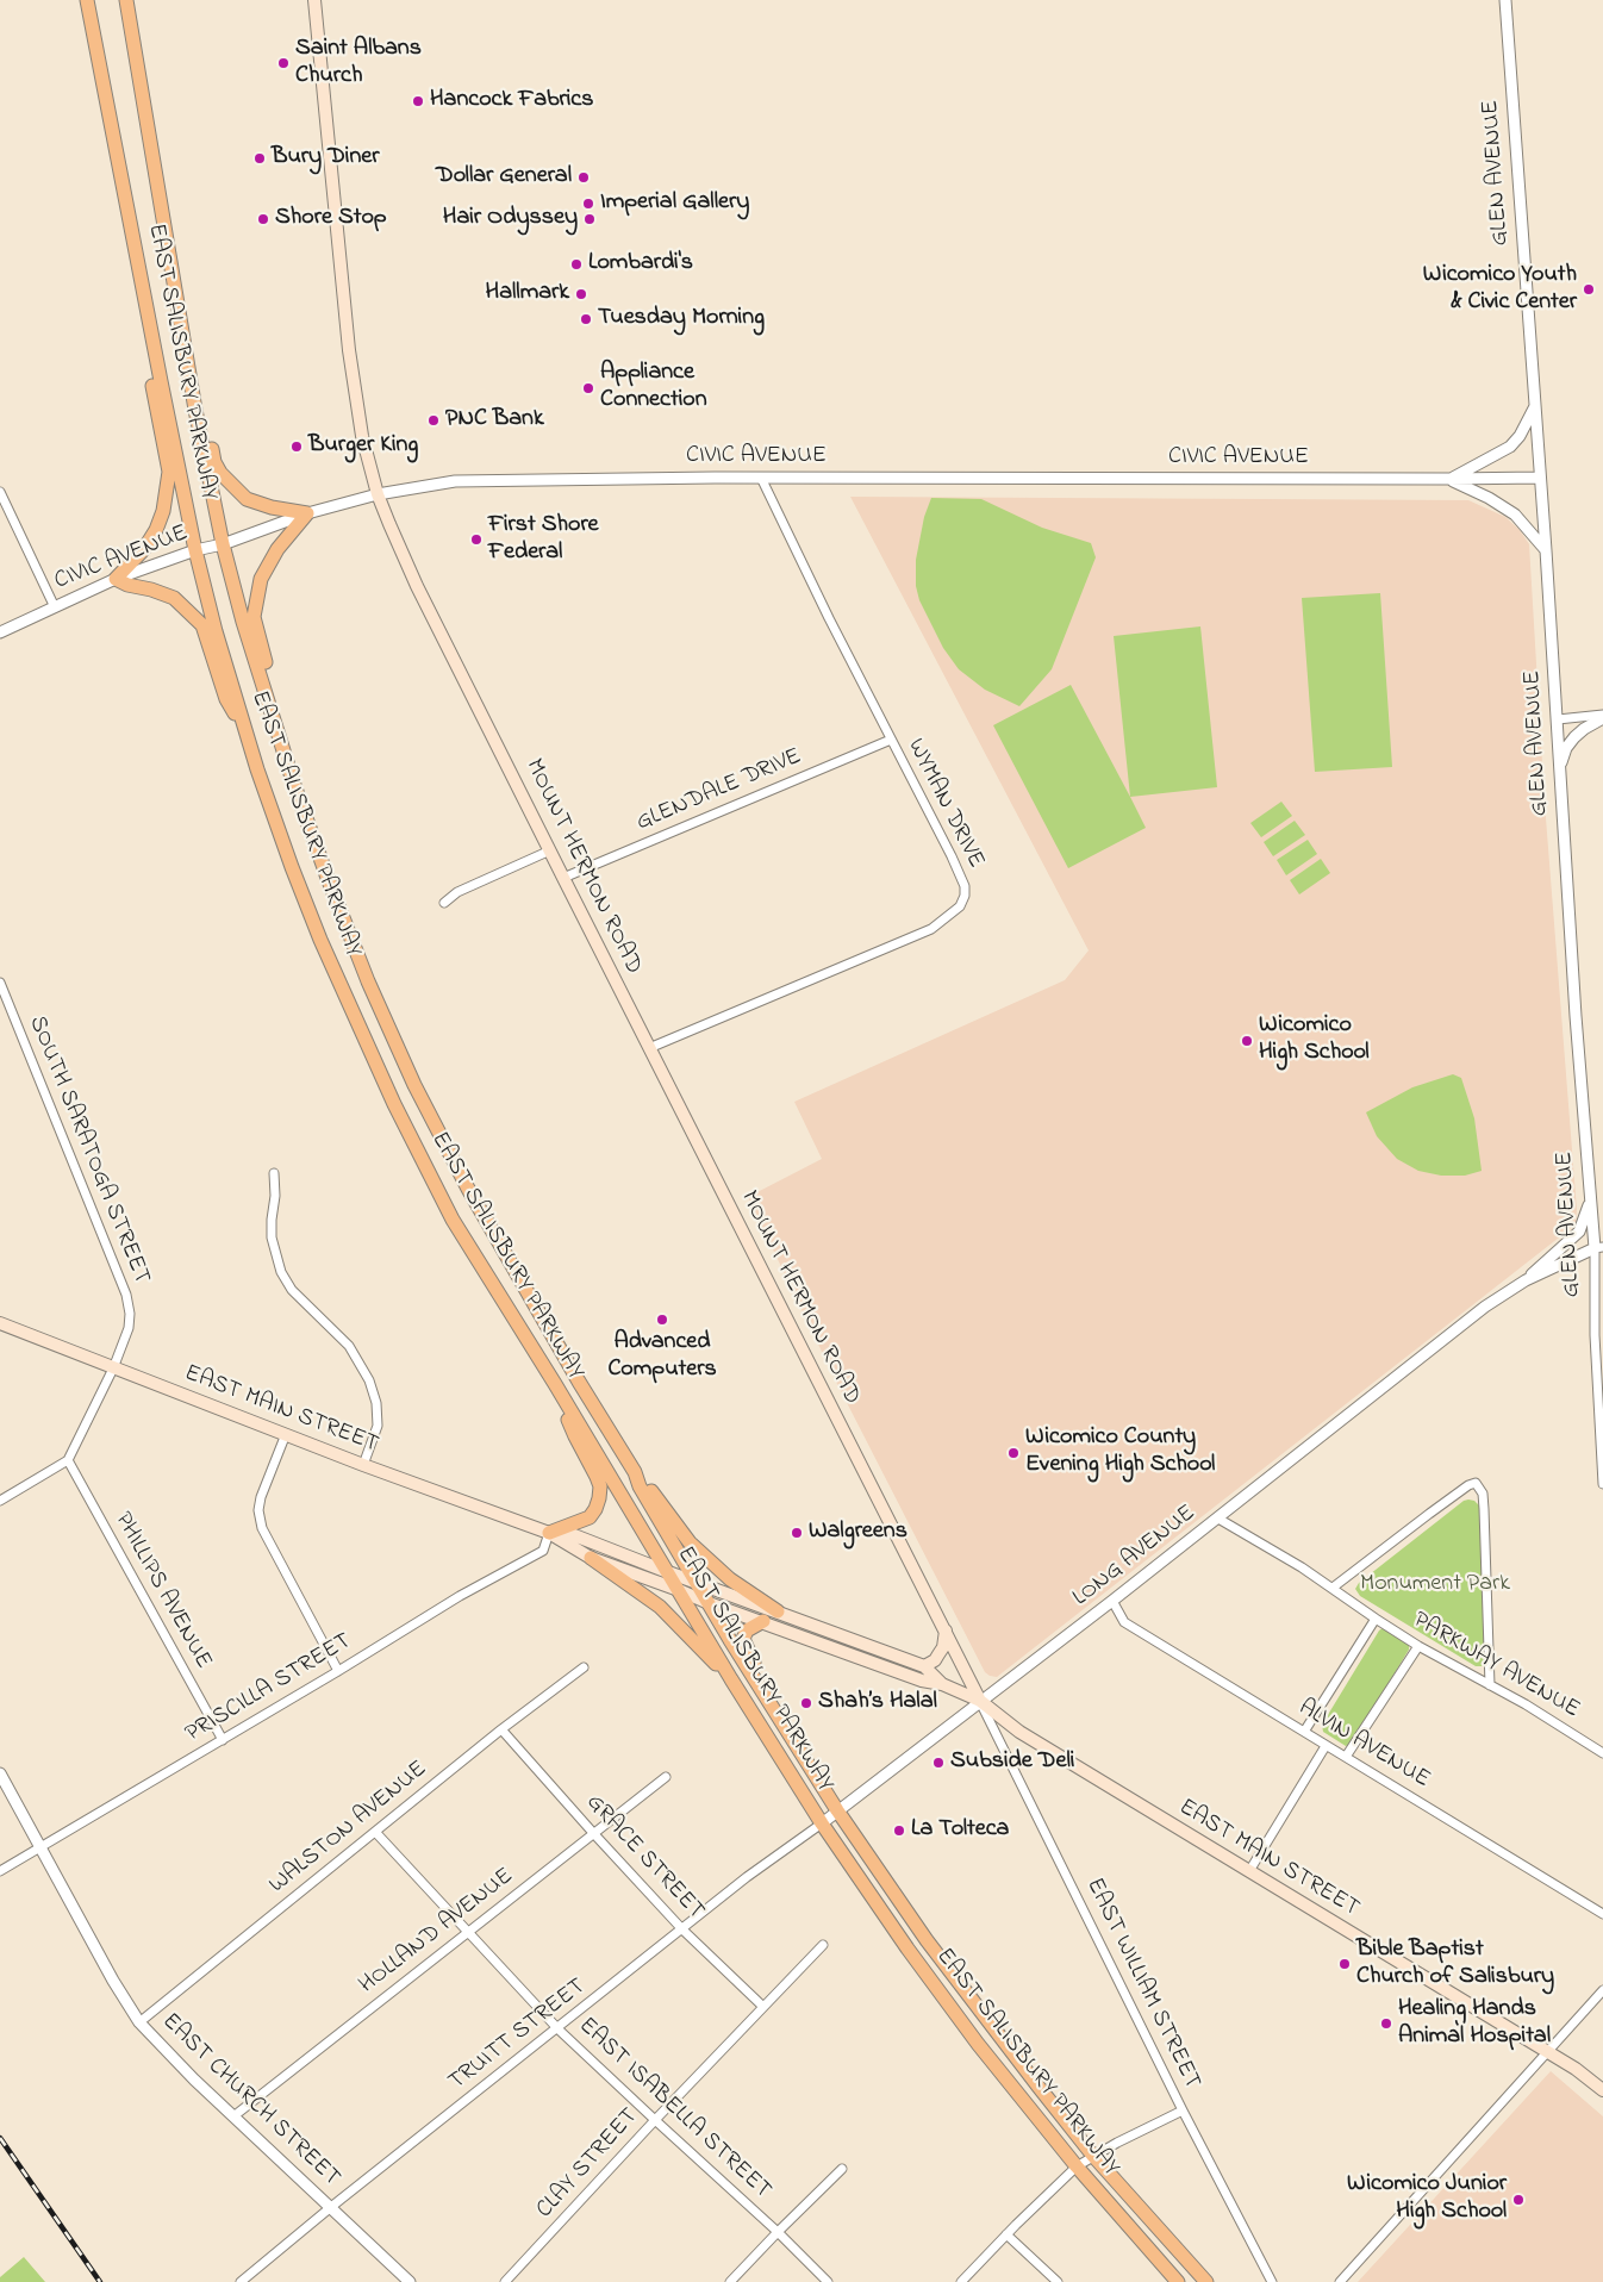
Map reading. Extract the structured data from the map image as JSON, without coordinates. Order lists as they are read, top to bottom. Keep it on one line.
{"streets":{"main road":["EAST SALISBURY PARKWAY","MOUNT HERMON ROAD","EAST MAIN STREET"],"street":["GLEN AVENUE","CIVIC AVENUE","GLENDALE DRIVE","WYMAN DRIVE","SOUTH SARATOGA STREET","LONG AVENUE","PHILLIPS AVENUE","PARKWAY AVENUE","PRISCILLA STREET","ALVIN AVENUE","WALSTON AVENUE","GRACE STREET","HOLLAND AVENUE","EAST WILLIAM STREET","TRUITT STREET","EAST CHURCH STREET","EAST ISABELLA STREET","CLAY STREET"]},"crossings":[["GLEN AVENUE","CIVIC AVENUE"],["GLEN AVENUE","LONG AVENUE"],["EAST SALISBURY PARKWAY","CIVIC AVENUE"],["EAST SALISBURY PARKWAY","EAST MAIN STREET"],["EAST SALISBURY PARKWAY","LONG AVENUE"],["EAST SALISBURY PARKWAY","TRUITT STREET"],["CIVIC AVENUE","WYMAN DRIVE"],["CIVIC AVENUE","MOUNT HERMON ROAD"],["GLENDALE DRIVE","WYMAN DRIVE"],["GLENDALE DRIVE","MOUNT HERMON ROAD"],["WYMAN DRIVE","MOUNT HERMON ROAD"],["MOUNT HERMON ROAD","EAST MAIN STREET"],["MOUNT HERMON ROAD","LONG AVENUE"],["MOUNT HERMON ROAD","EAST WILLIAM STREET"],["SOUTH SARATOGA STREET","EAST MAIN STREET"],["SOUTH SARATOGA STREET","PHILLIPS AVENUE"],["EAST MAIN STREET","LONG AVENUE"],["EAST MAIN STREET","PRISCILLA STREET"],["EAST MAIN STREET","EAST WILLIAM STREET"],["LONG AVENUE","PARKWAY AVENUE"],["LONG AVENUE","ALVIN AVENUE"],["LONG AVENUE","EAST WILLIAM STREET"],["LONG AVENUE","TRUITT STREET"],["PHILLIPS AVENUE","PRISCILLA STREET"],["PRISCILLA STREET","EAST CHURCH STREET"],["WALSTON AVENUE","GRACE STREET"],["WALSTON AVENUE","EAST CHURCH STREET"],["WALSTON AVENUE","EAST ISABELLA STREET"],["GRACE STREET","HOLLAND AVENUE"],["GRACE STREET","TRUITT STREET"],["GRACE STREET","CLAY STREET"],["HOLLAND AVENUE","EAST CHURCH STREET"],["HOLLAND AVENUE","EAST ISABELLA STREET"],["TRUITT STREET","EAST CHURCH STREET"],["TRUITT STREET","EAST ISABELLA STREET"],["EAST ISABELLA STREET","CLAY STREET"]],"parks":["Monument Park"],"places":["Saint Albans Church","Hancock Fabrics","Bury Diner","Dollar General","Imperial Gallery","Shore Stop","Hair Odyssey","Lombardi's","Wicomico Youth & Civic Center","Hallmark","Tuesday Morning","Appliance Connection","PNC Bank","Burger King","First Shore Federal","Wicomico High School","Advanced Computers","Wicomico County Evening High School","Walgreens","Shah’s Halal","Subside Deli","La Tolteca","Bible Baptist Church of Salisbury","Healing Hands Animal Hospital","Wicomico Junior High School"]}
